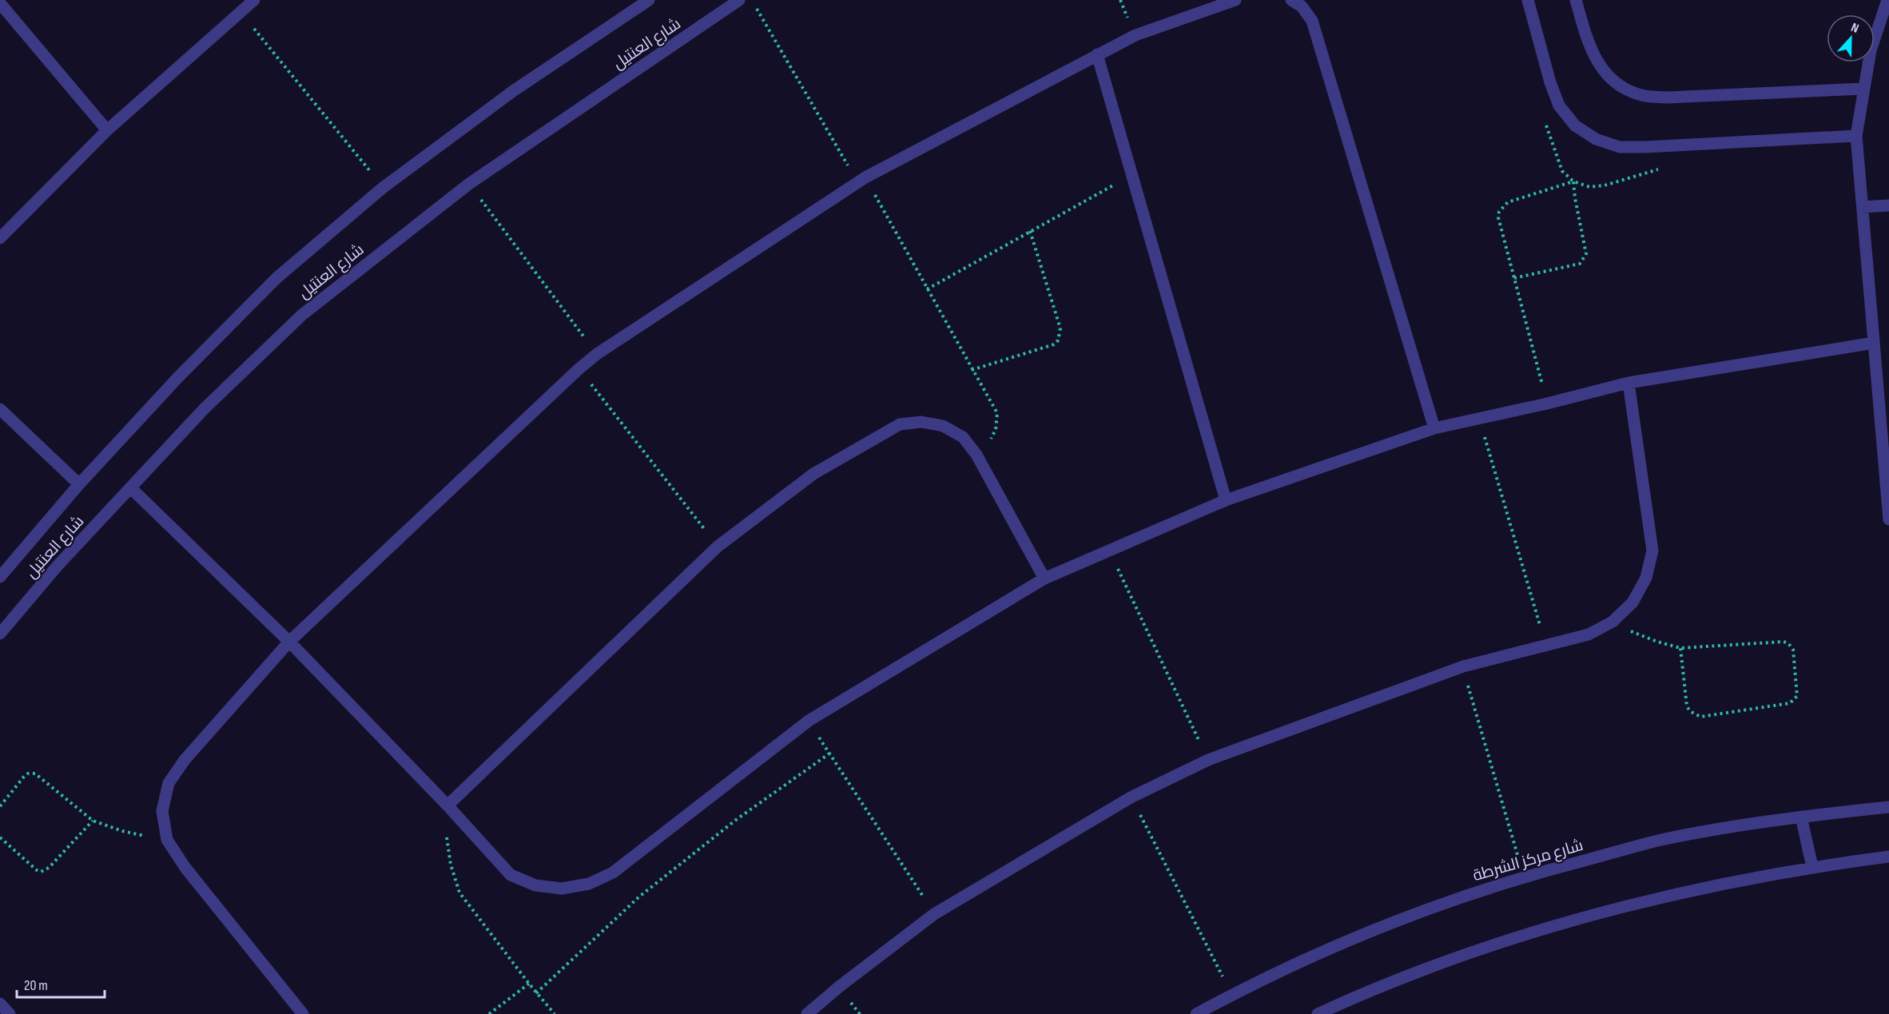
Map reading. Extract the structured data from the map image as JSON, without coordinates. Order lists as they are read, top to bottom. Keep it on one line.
{"streets":{"street":["شارع العنتيل","شارع مركز الشرطة"]},"scale_bar":"20 m","north":"top"}
